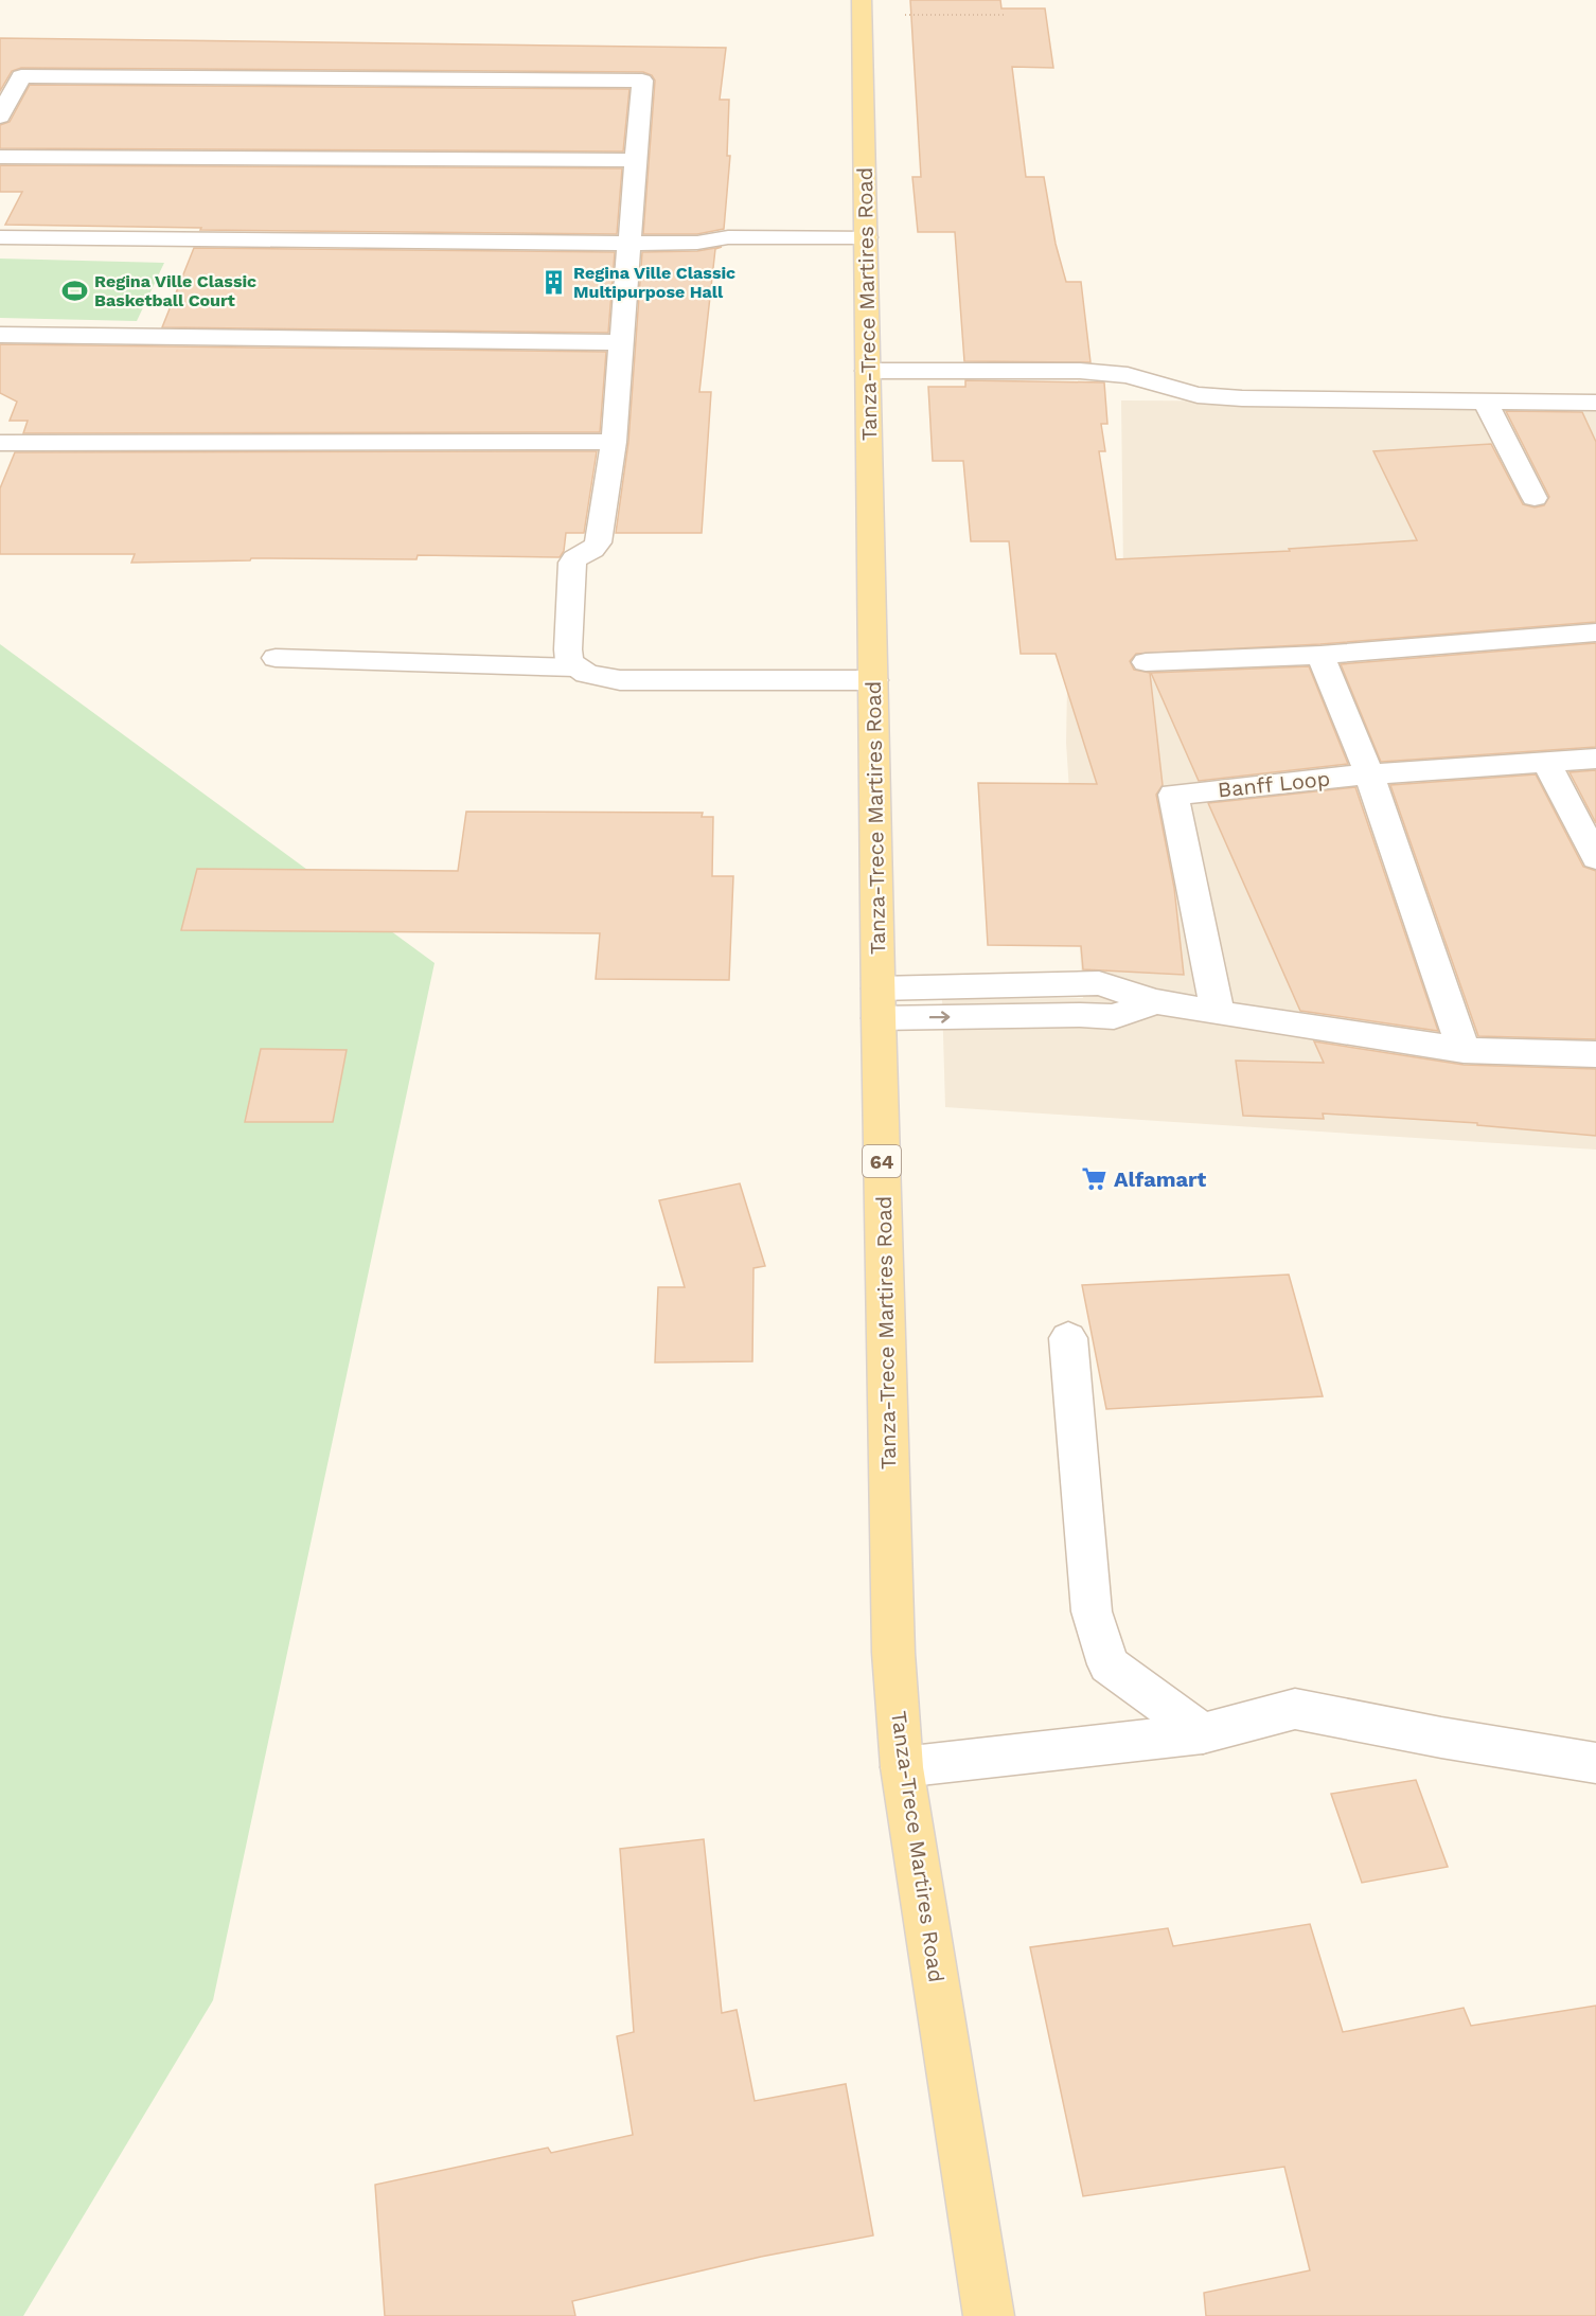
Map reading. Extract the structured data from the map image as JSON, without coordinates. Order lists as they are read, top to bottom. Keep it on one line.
{"streets":{"main road":["Tanza-Trece Martires Road","64"],"street":["Banff Loop"]},"places":{"building":["Regina Ville Classic Multipurpose Hall"],"sports":["Regina Ville Classic Basketball Court"],"supermarket":["Alfamart"]}}
